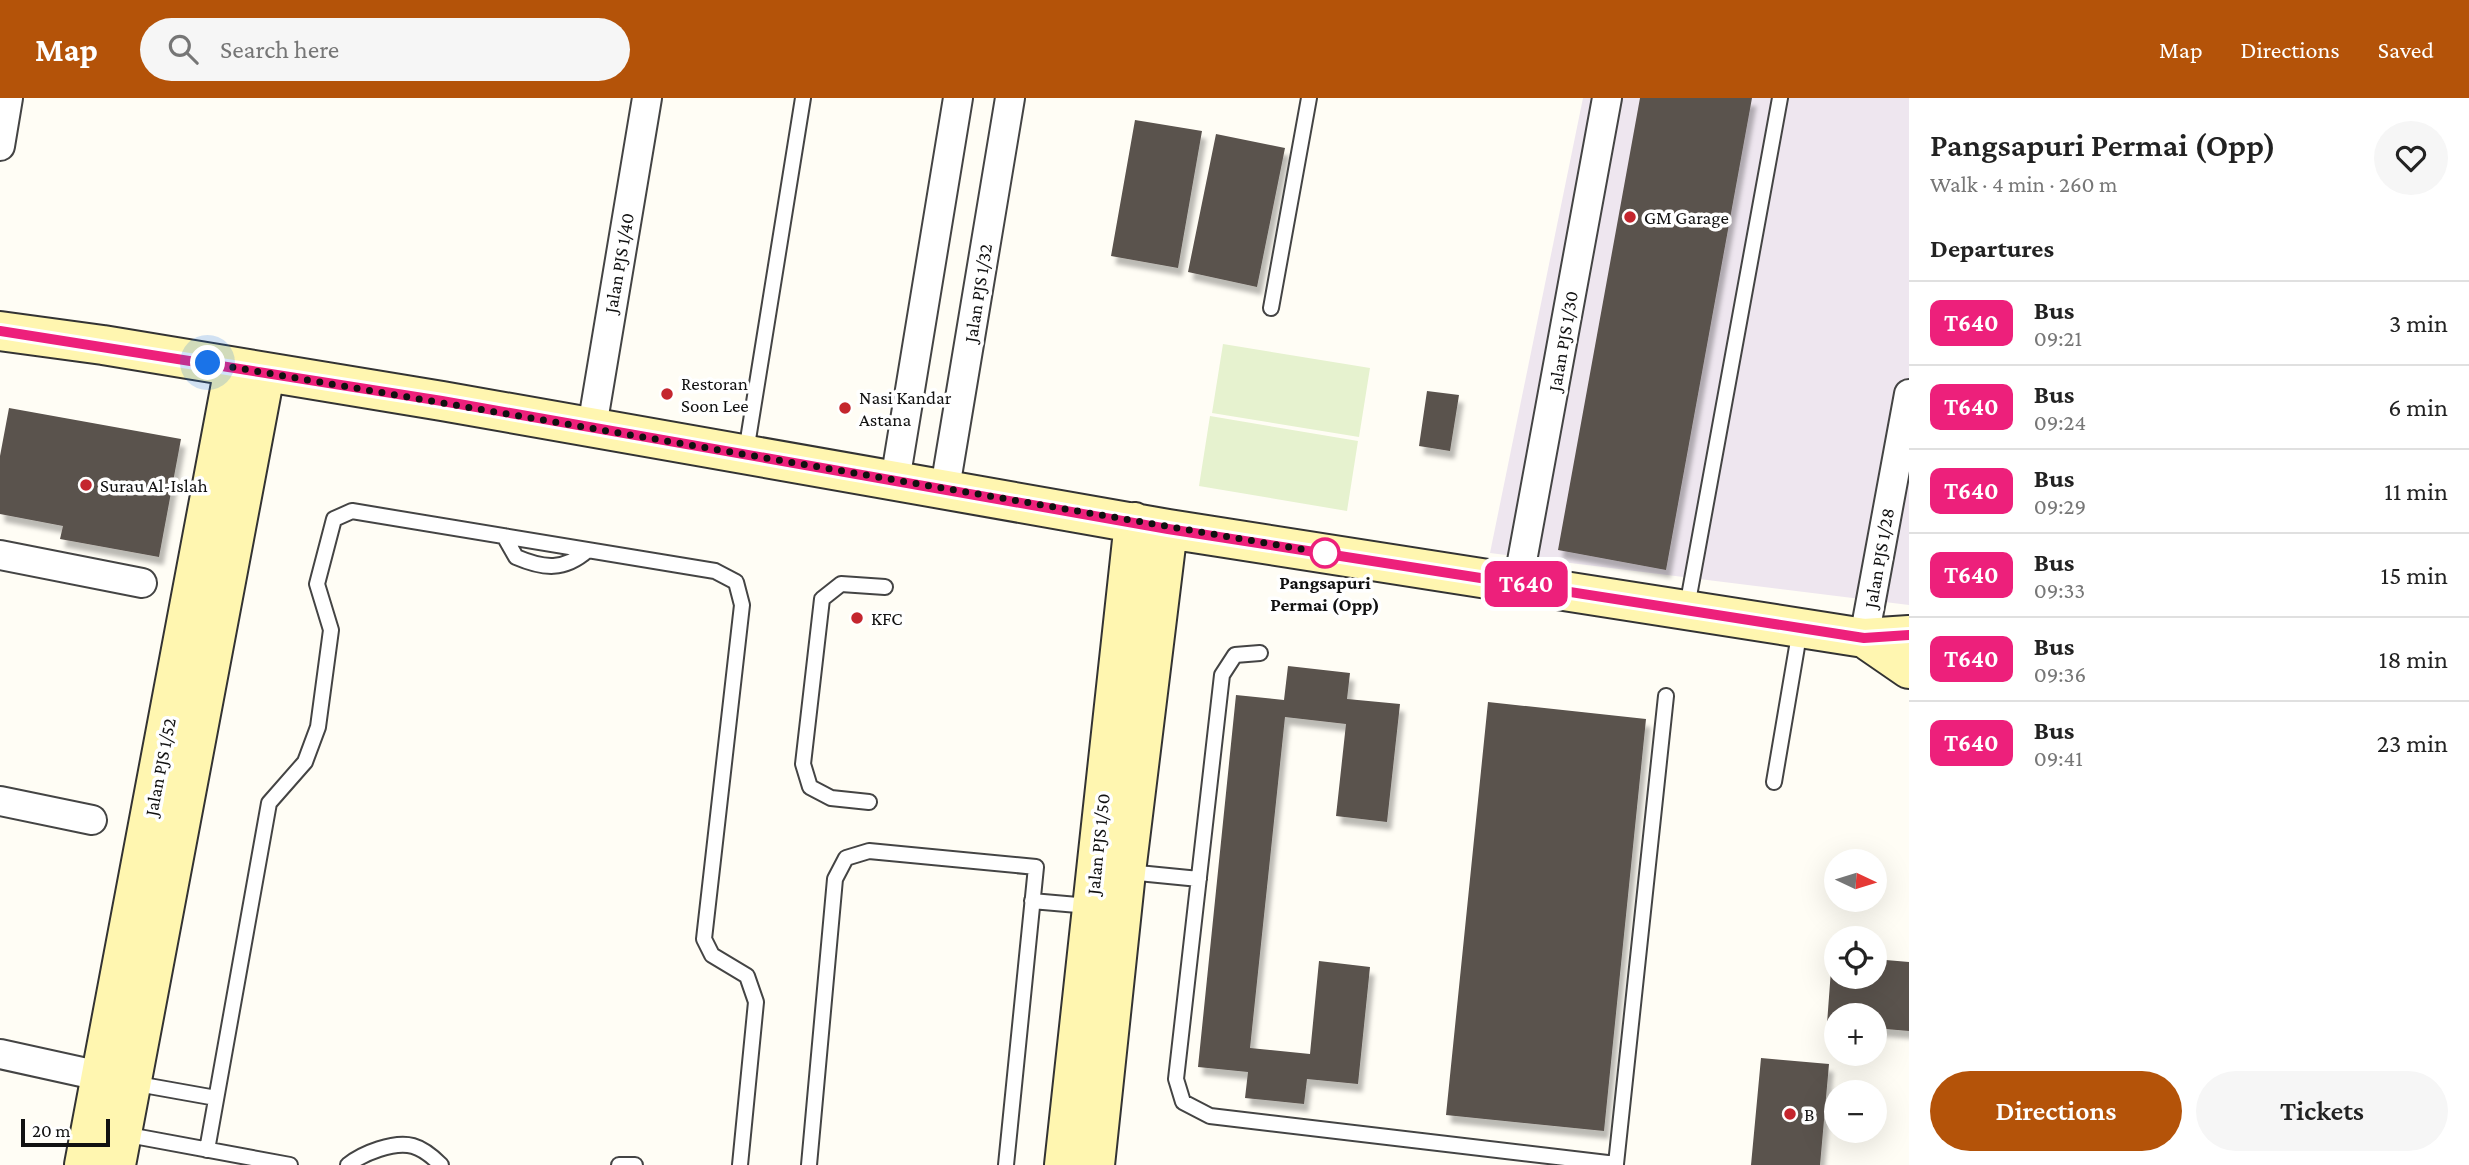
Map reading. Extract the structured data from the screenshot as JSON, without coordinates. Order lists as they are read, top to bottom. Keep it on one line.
{"streets":{"main road":["Jalan PJS 1/52","Jalan PJS 1/50"],"street":["Jalan PJS 1/40","Jalan PJS 1/32","Jalan PJS 1/30","Jalan PJS 1/28"]},"places":["GM Garage","Restoran Soon Lee","Nasi Kandar Astana","Surau Al-Islah","Pangsapuri Permai (Opp)","KFC","B"],"lines":["bus line T640"],"scale_bar":"20 m","north":"right","page":{"header":"Map","search":"Search here","nav":["Map","Directions","Saved"],"on_map":"T640","heading":[["Pangsapuri Permai (Opp)","Walk · 4 min · 260 m"],"Departures"],"list":[{"mark":"T640","name":"Bus","note":"09:21","value":"3 min"},{"mark":"T640","name":"Bus","note":"09:24","value":"6 min"},{"mark":"T640","name":"Bus","note":"09:29","value":"11 min"},{"mark":"T640","name":"Bus","note":"09:33","value":"15 min"},{"mark":"T640","name":"Bus","note":"09:36","value":"18 min"},{"mark":"T640","name":"Bus","note":"09:41","value":"23 min"}],"map_buttons":["+","−"],"buttons":["Directions","Tickets"],"scale":"20 m"}}
